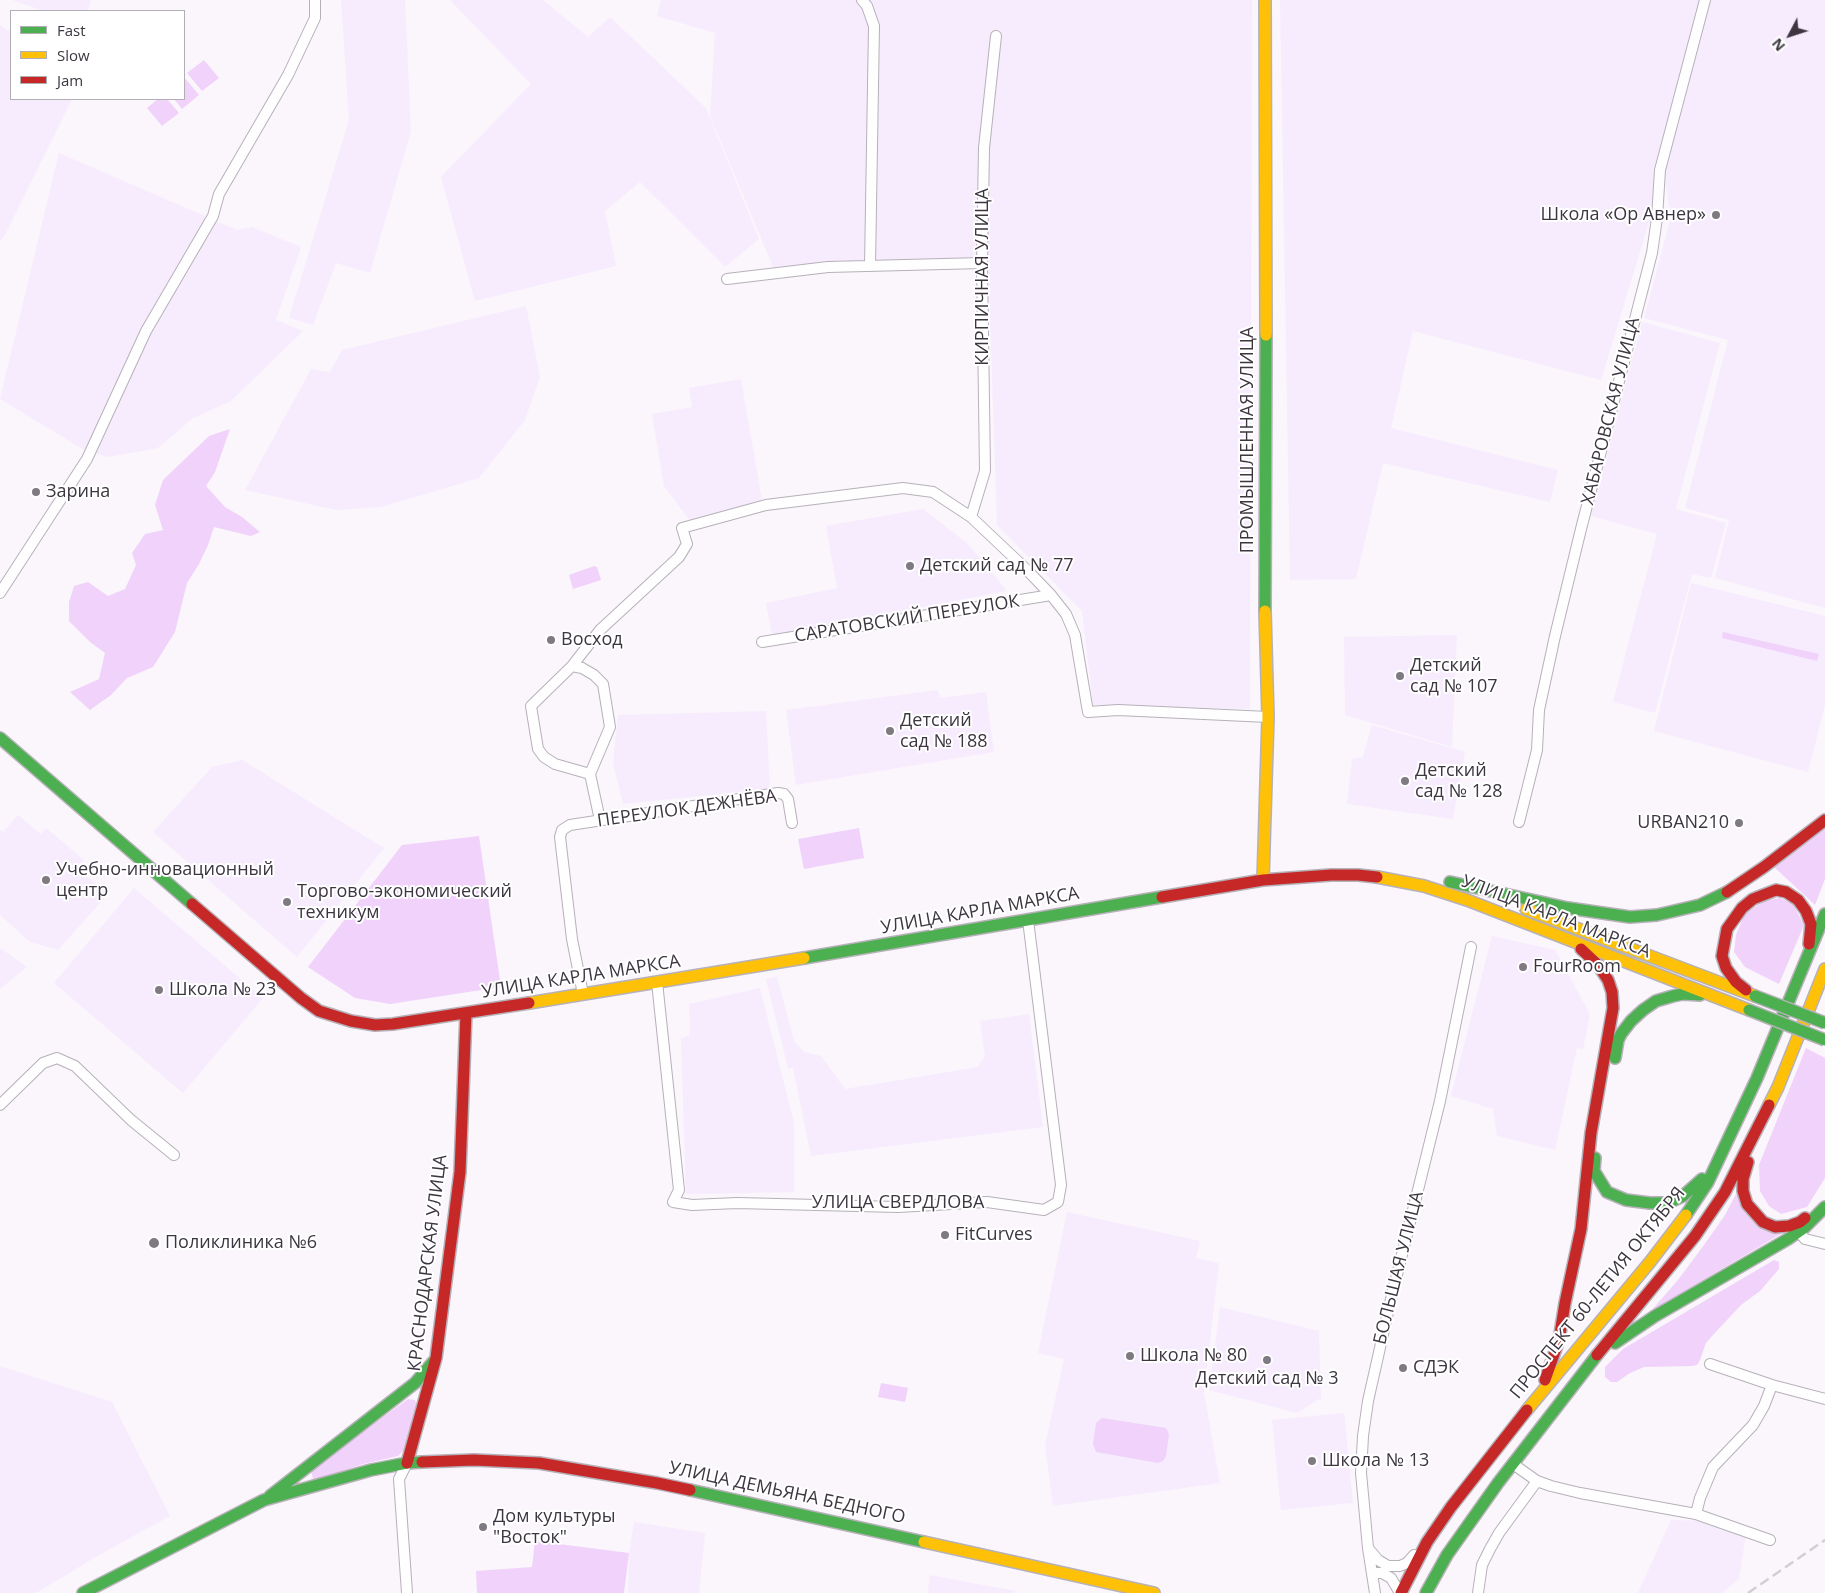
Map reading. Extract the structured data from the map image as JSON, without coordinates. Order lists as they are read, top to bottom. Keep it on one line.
{"streets":{"main road":["ПРОМЫШЛЕННАЯ УЛИЦА","УЛИЦА КАРЛА МАРКСА","КРАСНОДАРСКАЯ УЛИЦА","ПРОСПЕКТ 60-ЛЕТИЯ ОКТЯБРЯ","УЛИЦА ДЕМЬЯНА БЕДНОГО"],"street":["КИРПИЧНАЯ УЛИЦА","ХАБАРОВСКАЯ УЛИЦА","САРАТОВСКИЙ ПЕРЕУЛОК","ПЕРЕУЛОК ДЕЖНЁВА","УЛИЦА СВЕРДЛОВА","БОЛЬШАЯ УЛИЦА"]},"crossings":[["ПРОМЫШЛЕННАЯ УЛИЦА","УЛИЦА КАРЛА МАРКСА"],["ПЕРЕУЛОК ДЕЖНЁВА","УЛИЦА КАРЛА МАРКСА"],["УЛИЦА КАРЛА МАРКСА","УЛИЦА СВЕРДЛОВА"],["УЛИЦА КАРЛА МАРКСА","КРАСНОДАРСКАЯ УЛИЦА"],["КРАСНОДАРСКАЯ УЛИЦА","УЛИЦА ДЕМЬЯНА БЕДНОГО"]],"places":["Школа «Ор Авнер»","Зарина","Детский сад № 77","Восход","Детский сад № 107","Детский сад № 188","Детский сад № 128","URBAN210","Учебно-инновационный центр","Торгово-экономический техникум","FourRoom","Школа № 23","FitCurves","Поликлиника №6","Школа № 80","Детский сад № 3","СДЭК","Школа № 13","Дом культуры \"Восток\""],"legend":["Fast","Slow","Jam"],"north":"bottom left"}
